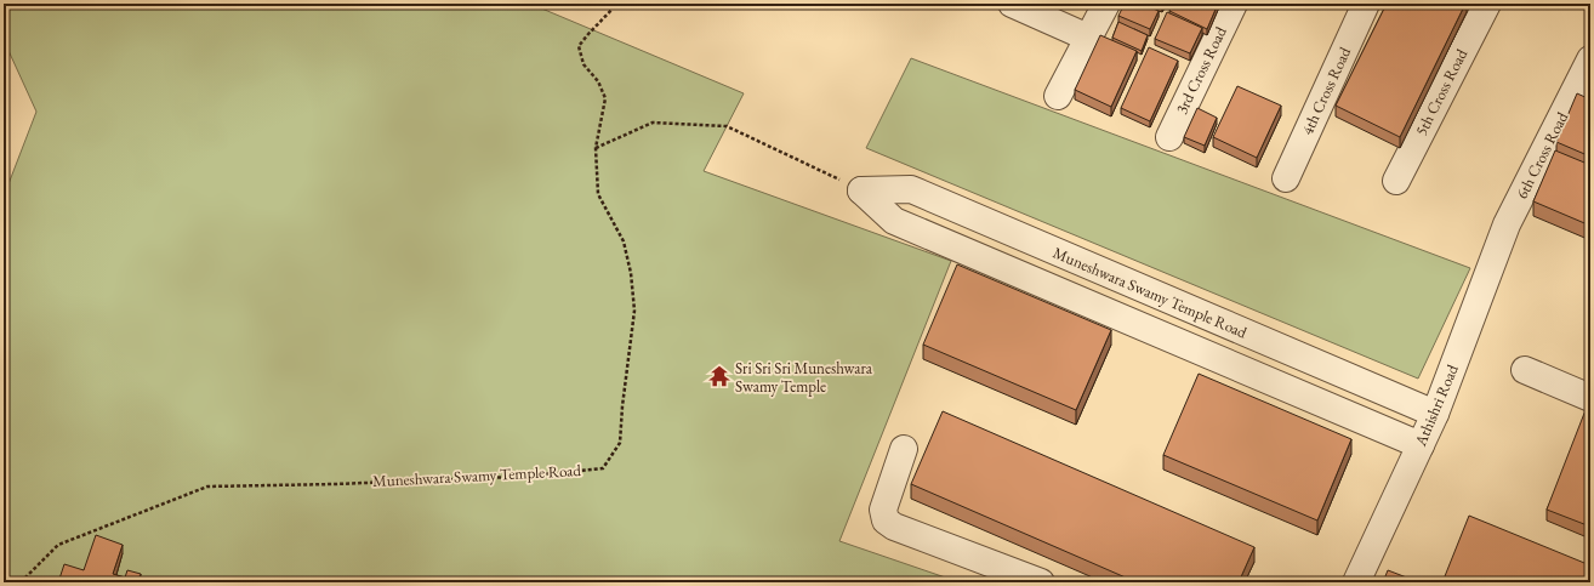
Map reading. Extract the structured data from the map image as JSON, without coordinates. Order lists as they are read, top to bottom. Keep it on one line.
{"streets":{"street":["3rd Cross Road","4th Cross Road","5th Cross Road","6th Cross Road","Muneshwara Swamy Temple Road","Athishri Road"]},"crossings":[["6th Cross Road","Athishri Road"],["Muneshwara Swamy Temple Road","Athishri Road"]],"places":{"temple":["Sri Sri Sri Muneshwara Swamy Temple"]}}
